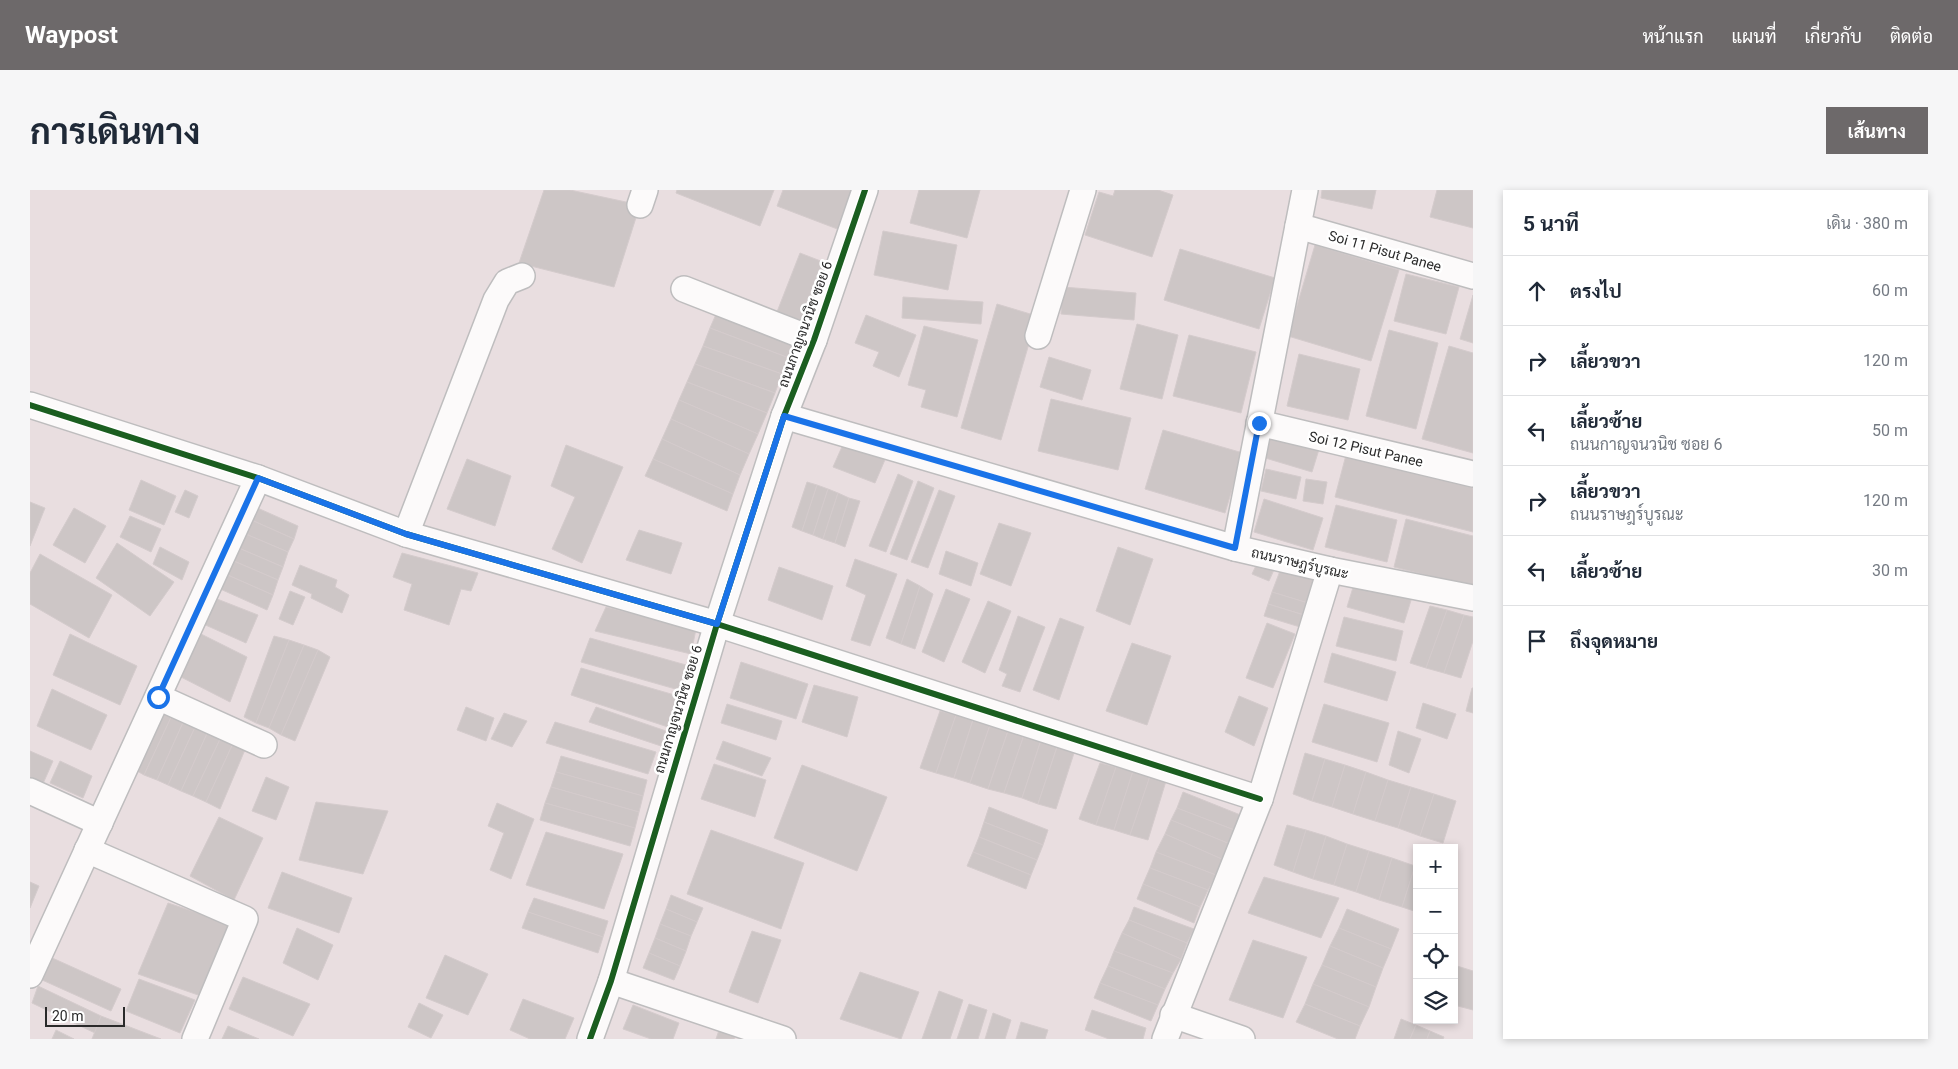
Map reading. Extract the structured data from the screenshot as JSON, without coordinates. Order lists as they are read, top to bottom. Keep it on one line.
{"streets":{"street":["Soi 11 Pisut Panee","ถนนกาญจนวนิช ซอย 6","Soi 12 Pisut Panee","ถนนราษฎร์บูรณะ"]},"crossings":[["ถนนกาญจนวนิช ซอย 6","ถนนราษฎร์บูรณะ"]],"scale_bar":"20 m","page":{"header":"Waypost","nav":["หน้าแรก","แผนที่","เกี่ยวกับ","ติดต่อ"],"title":"การเดินทาง","buttons":"เส้นทาง","heading":["5 นาที","เดิน · 380 m"],"list":[["ตรงไป","60 m"],["เลี้ยวขวา","120 m"],["เลี้ยวซ้าย","ถนนกาญจนวนิช ซอย 6","50 m"],["เลี้ยวขวา","ถนนราษฎร์บูรณะ","120 m"],["เลี้ยวซ้าย","30 m"],"ถึงจุดหมาย"],"map_buttons":["+","−"],"scale":"20 m"}}
